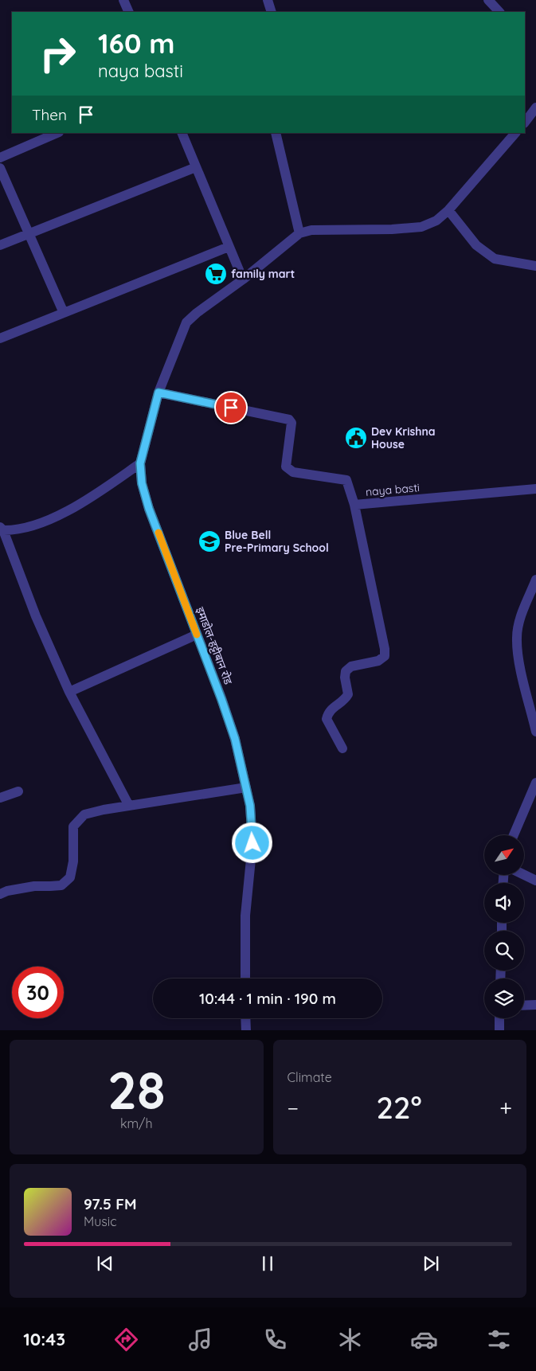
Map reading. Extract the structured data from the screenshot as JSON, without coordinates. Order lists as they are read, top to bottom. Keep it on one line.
{"streets":{"street":["naya basti","इमाडोल-हट्टीबान रोड"]},"crossings":[["naya basti","इमाडोल-हट्टीबान रोड"]],"places":{"supermarket":["family mart"],"public building":["Dev Krishna House"],"school or university":["Blue Bell Pre-Primary School"]},"north":"top right","page":{"turn":["160 m","naya basti"],"then":"Then","limit":"30","trip":"10:44 · 1 min · 190 m","tile":[["28","km/h"],"Climate"],"heat":["−","22°","+"],"song":["97.5 FM","Music"],"tabs":"10:43"}}
